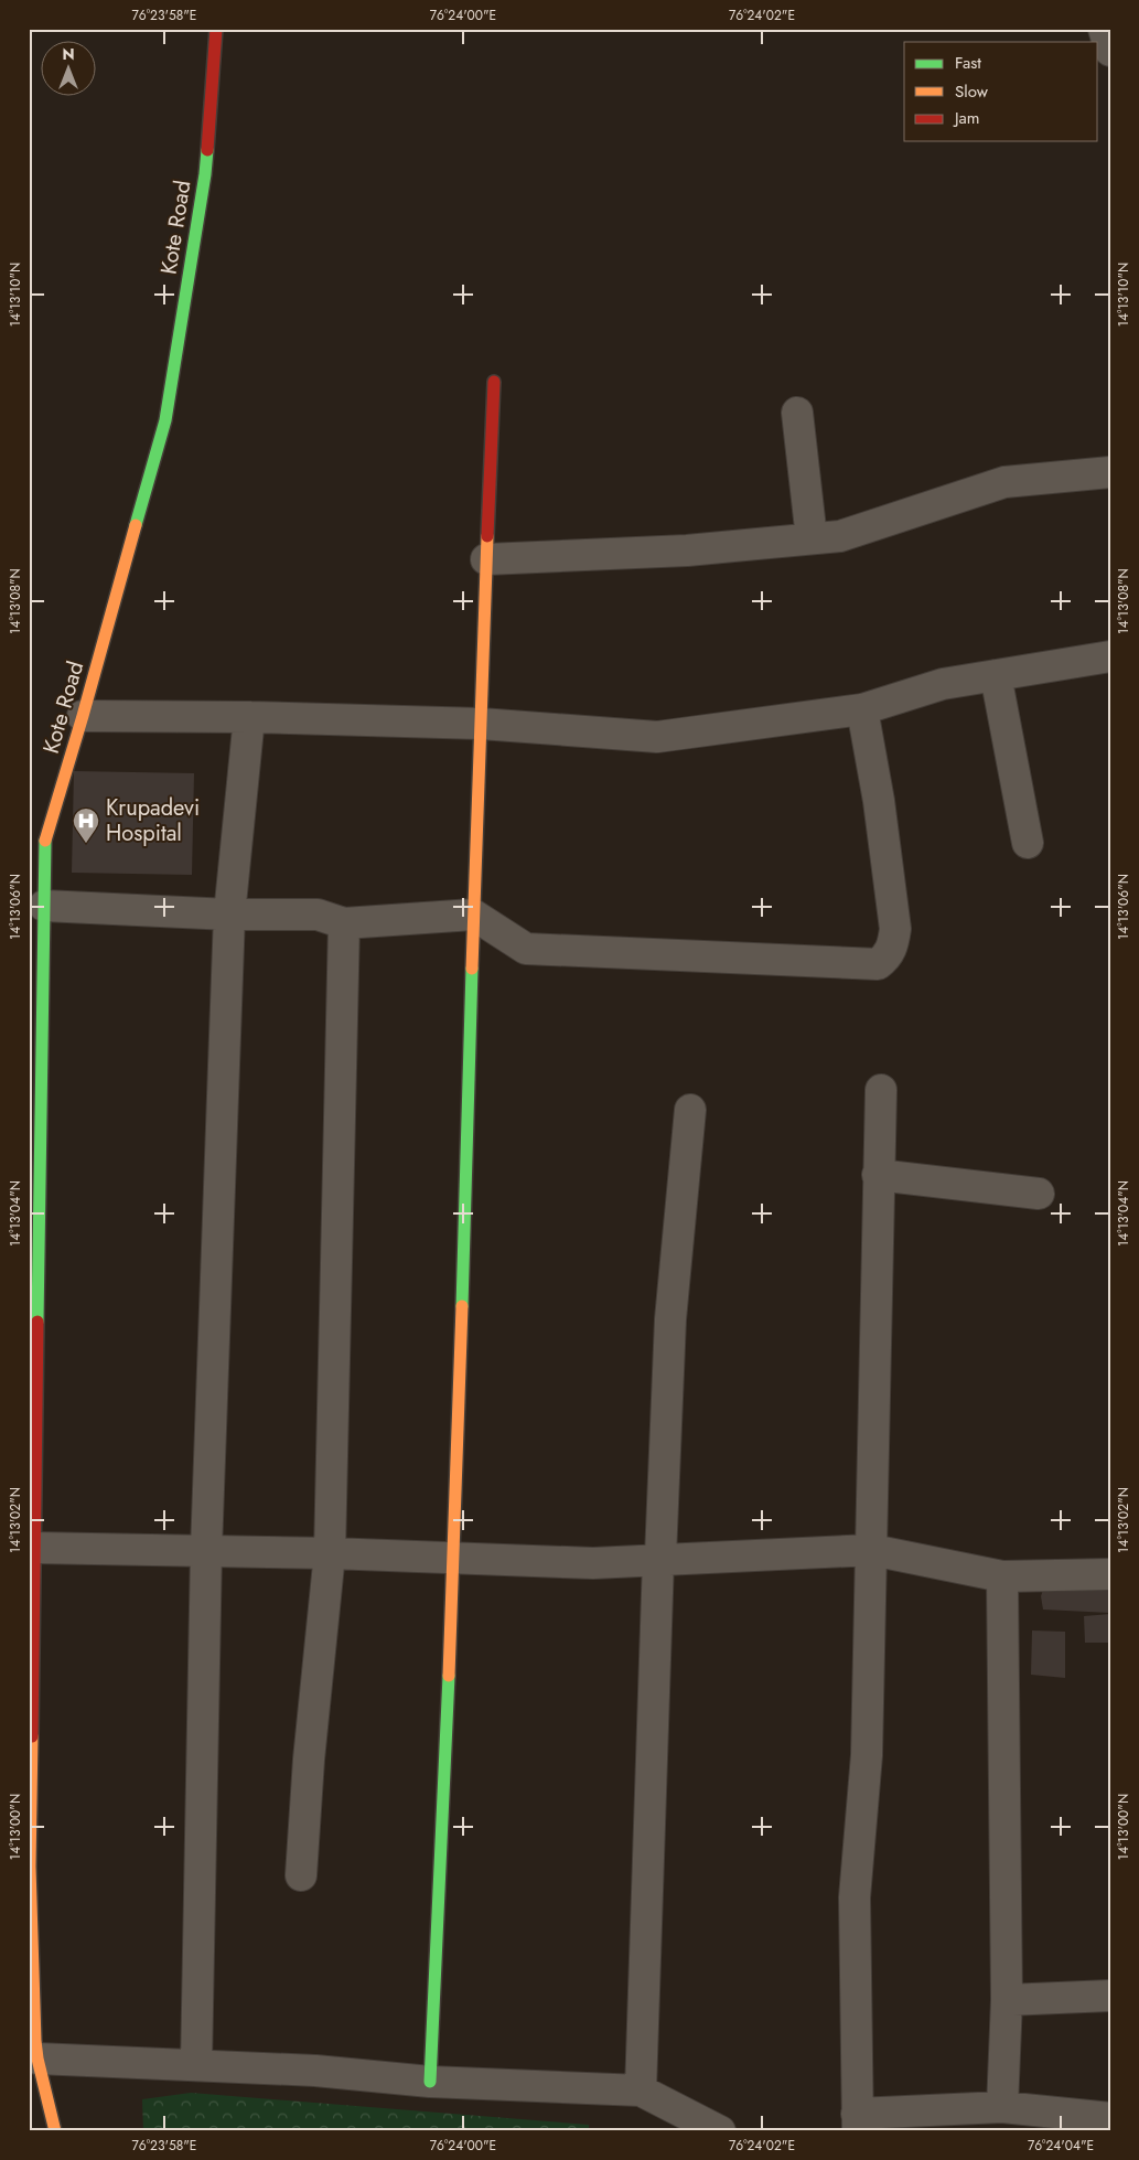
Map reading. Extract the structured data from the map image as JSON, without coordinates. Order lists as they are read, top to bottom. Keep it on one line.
{"streets":{"street":["Kote Road"]},"places":{"hospital":["Krupadevi Hospital"]},"legend":["Fast","Slow","Jam"],"north":"top","coordinates":["76°23'58\"E","76°24'00\"E","76°24'02\"E","14°13'10\"N","14°13'08\"N","14°13'06\"N","14°13'04\"N","14°13'02\"N","14°13'00\"N","76°24'04\"E"]}
